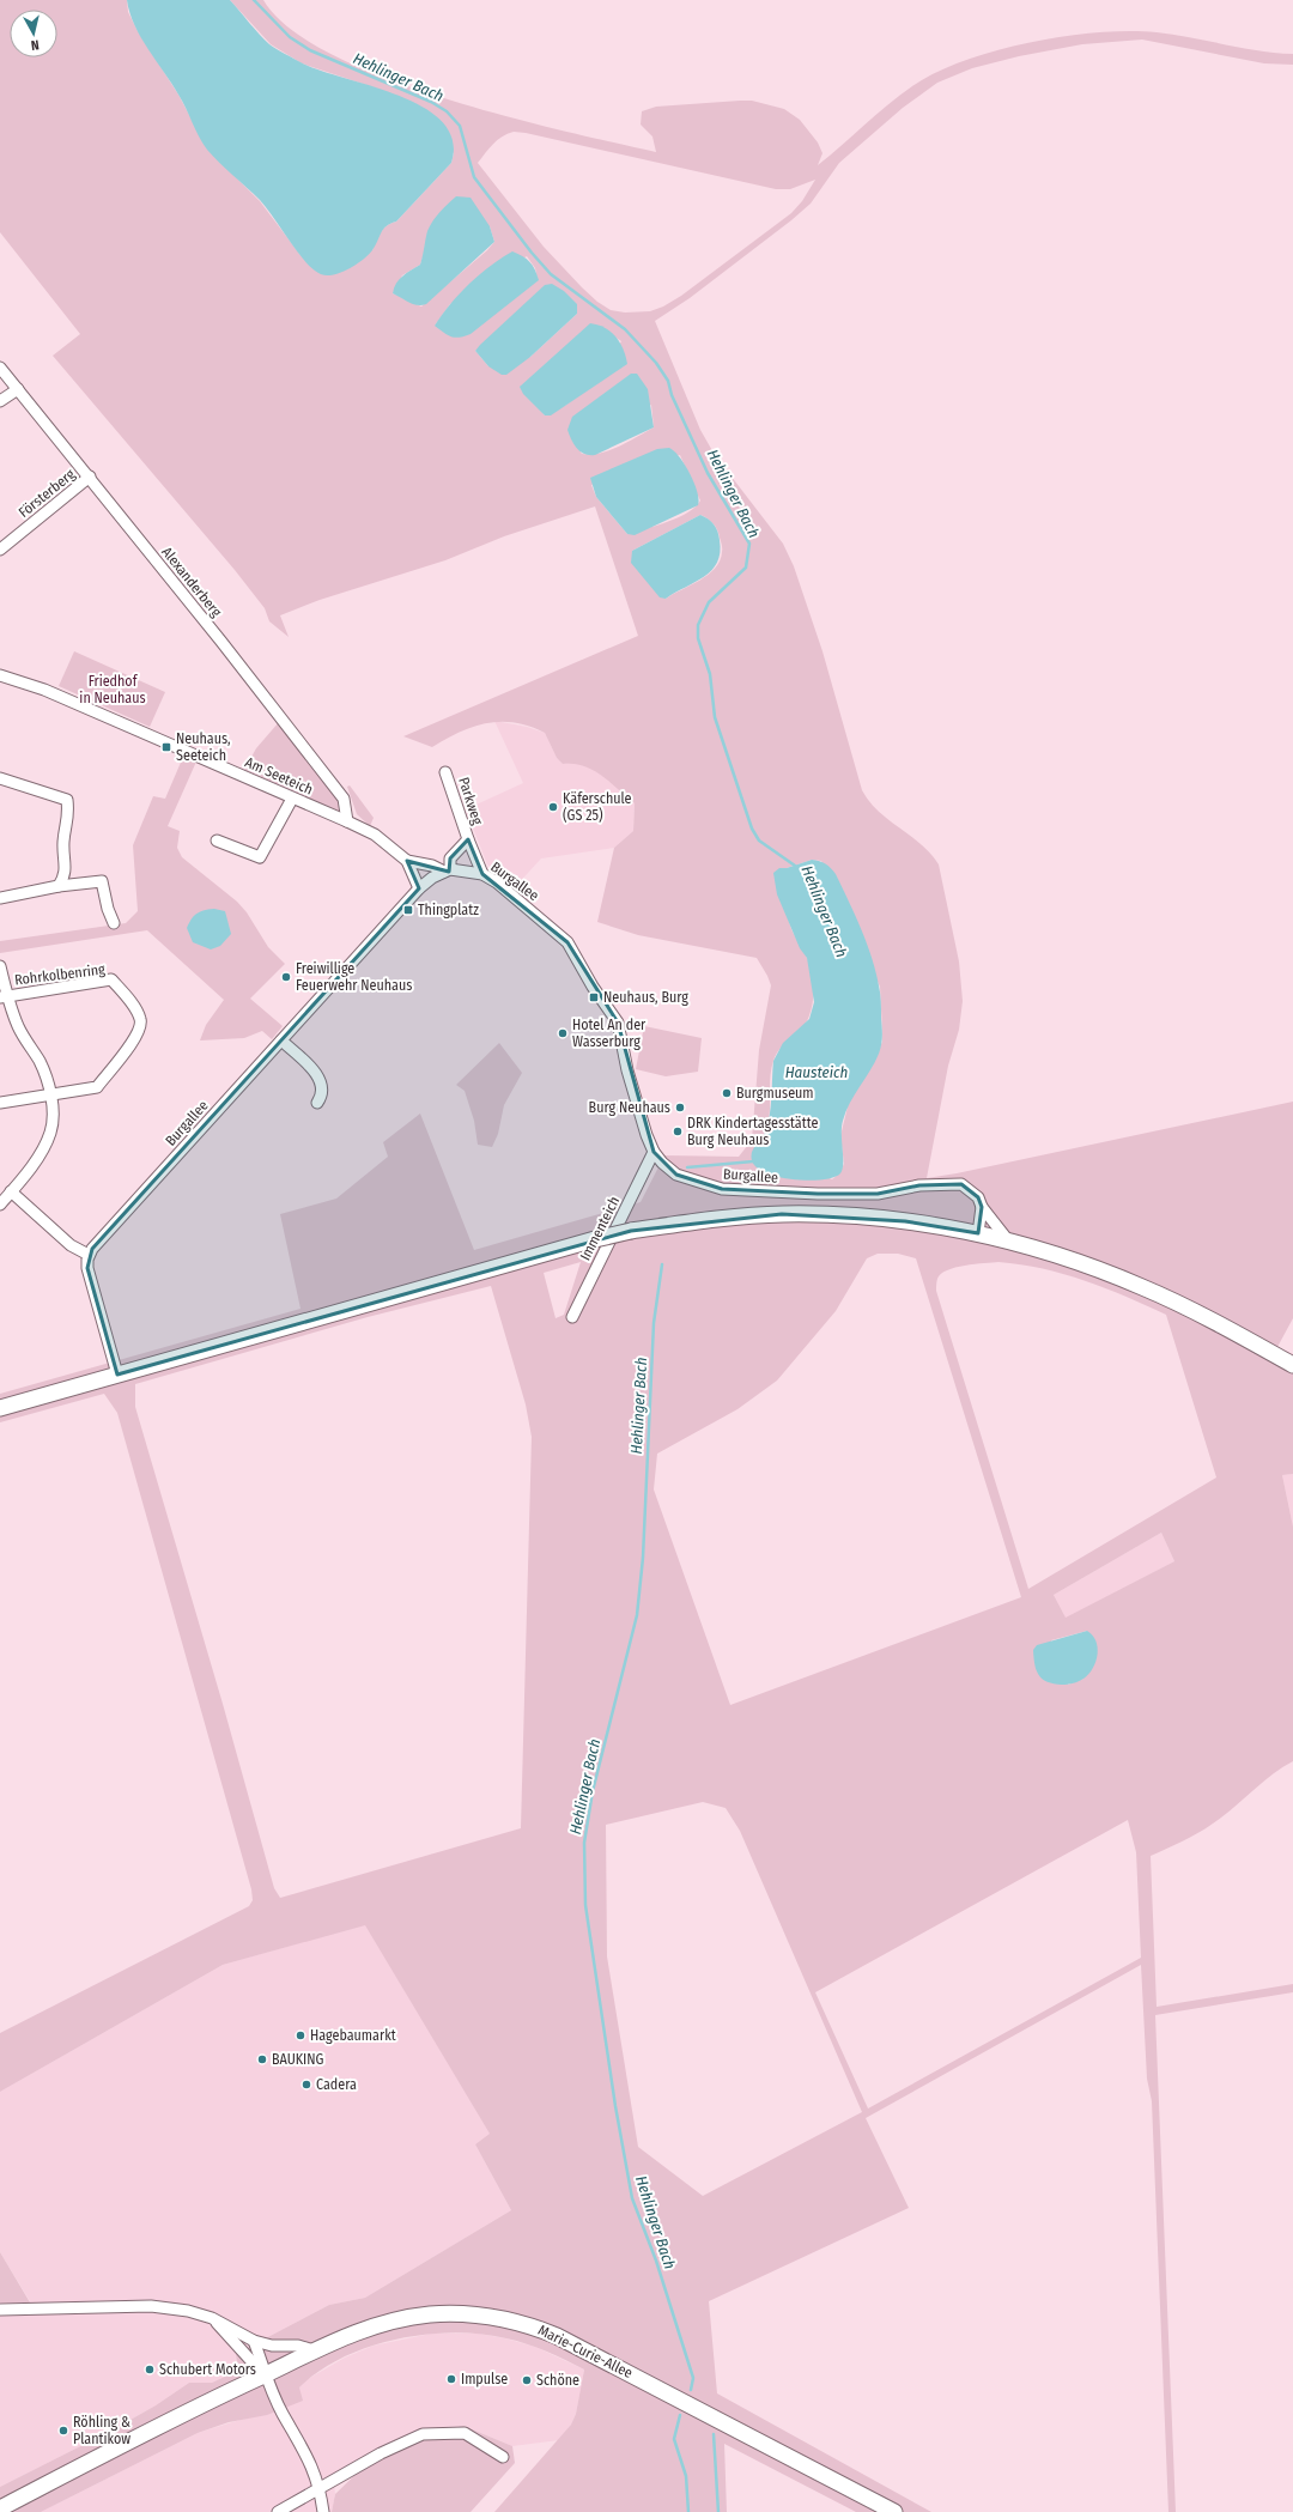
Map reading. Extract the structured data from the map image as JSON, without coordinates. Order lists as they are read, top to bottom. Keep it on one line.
{"streets":{"street":["Försterberg","Alexanderberg","Am Seeteich","Parkweg","Burgallee","Rohrkolbenring","Immenteich","Marie-Curie-Allee"]},"crossings":[["Försterberg","Alexanderberg"],["Alexanderberg","Am Seeteich"],["Am Seeteich","Parkweg"],["Am Seeteich","Burgallee"],["Parkweg","Burgallee"],["Burgallee","Immenteich"]],"water":["Hehlinger Bach","Hausteich"],"parks":["Friedhof in Neuhaus"],"places":{"transit":["Neuhaus, Seeteich","Thingplatz","Neuhaus, Burg"],"other":["Käferschule (GS 25)","Freiwillige Feuerwehr Neuhaus","Hotel An der Wasserburg","Burgmuseum","Burg Neuhaus","DRK Kindertagesstätte Burg Neuhaus","Hagebaumarkt","BAUKING","Cadera","Schubert Motors","Impulse","Schöne","Röhling & Plantikow"]},"north":"bottom"}
